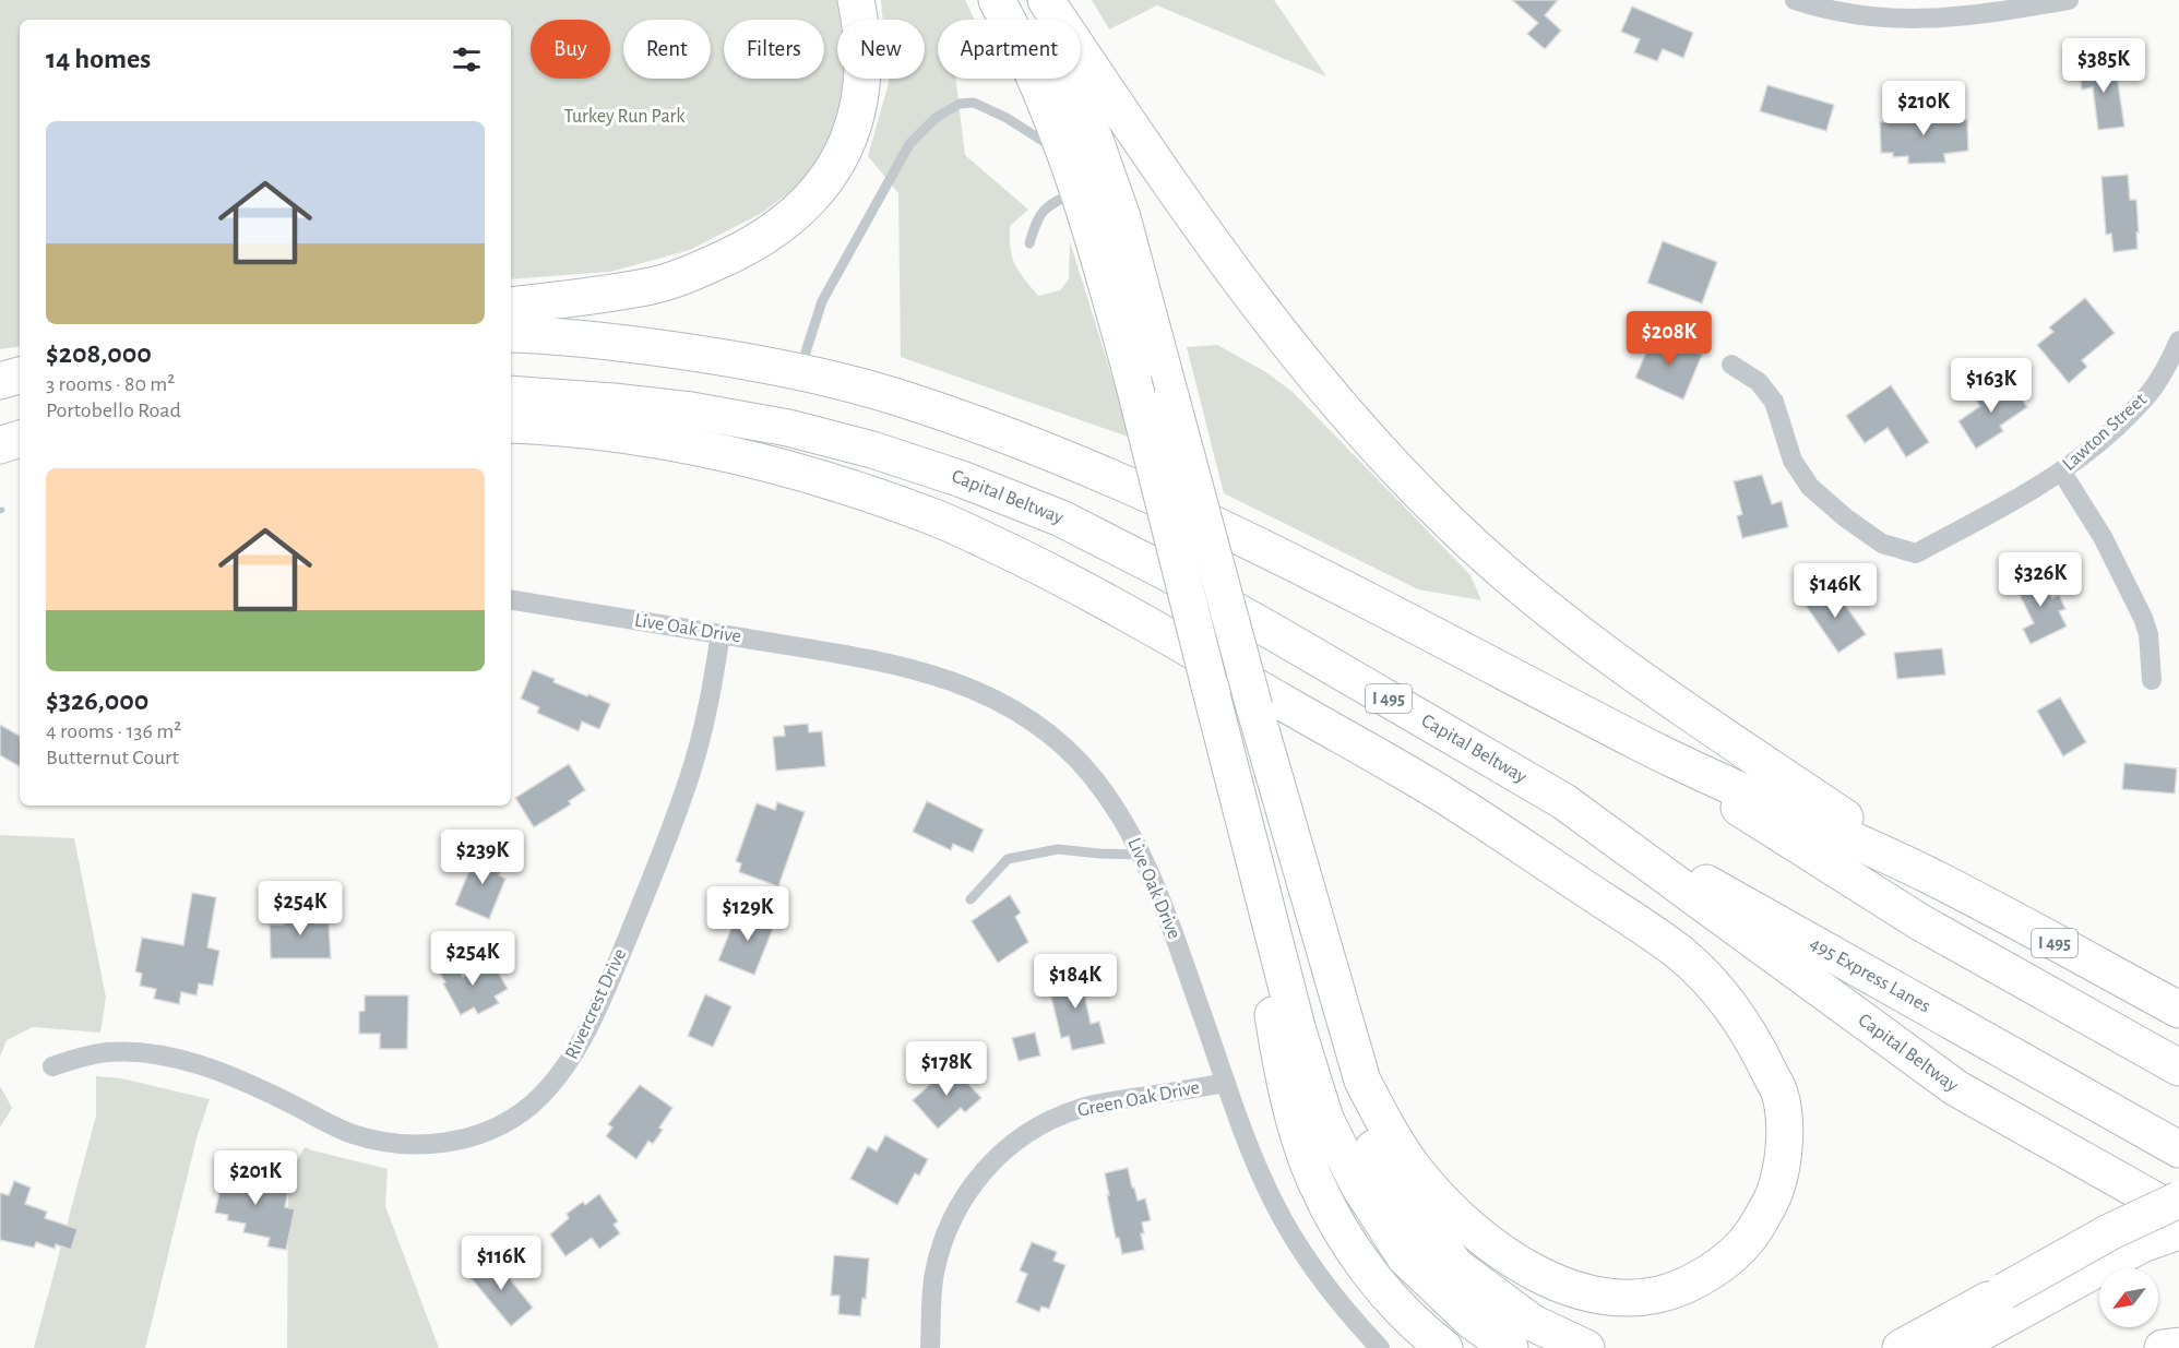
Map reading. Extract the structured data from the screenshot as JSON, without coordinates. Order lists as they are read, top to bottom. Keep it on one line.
{"streets":{"highway":["Capital Beltway","I 495","495 Express Lanes"],"street":["Lawton Street","Live Oak Drive","Rivercrest Drive","Green Oak Drive"]},"crossings":[["Capital Beltway","495 Express Lanes"],["Live Oak Drive","Rivercrest Drive"],["Live Oak Drive","Green Oak Drive"]],"parks":["Turkey Run Park"],"north":"bottom left","page":{"chip":["Buy","Rent","Filters","New","Apartment"],"heading":"14 homes","price":["$385K","$210K","$208K","$163K","$326K","$146K","$239K","$254K","$129K","$254K","$184K","$178K","$201K","$116K"],"list":[{"name":"$208,000","note":"3 rooms · 80 m² · Portobello Road"},{"name":"$326,000","note":"4 rooms · 136 m² · Butternut Court"}]}}
